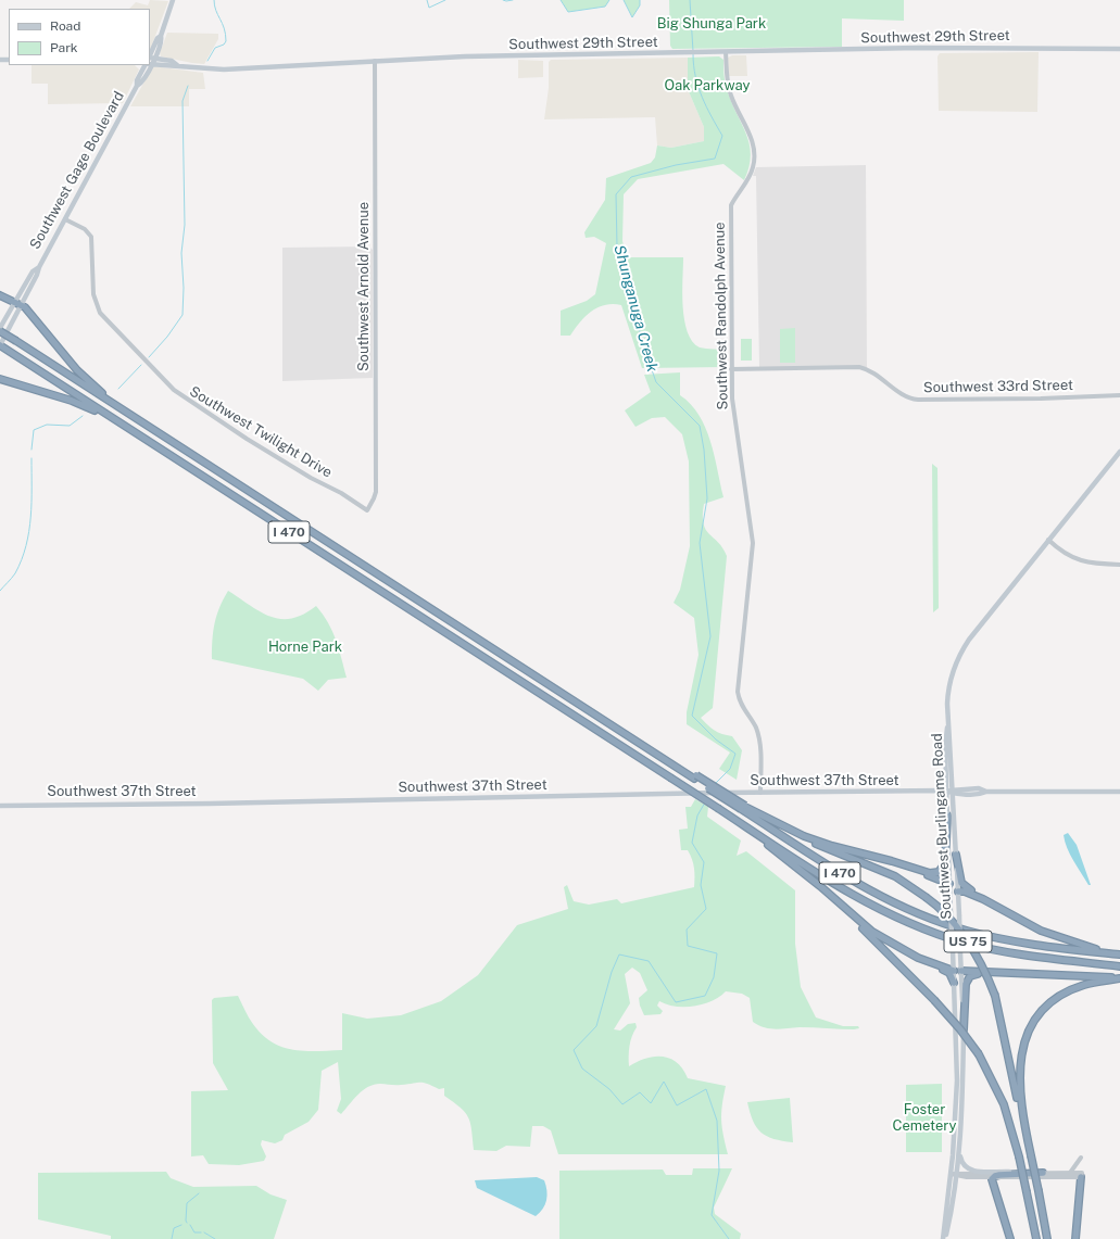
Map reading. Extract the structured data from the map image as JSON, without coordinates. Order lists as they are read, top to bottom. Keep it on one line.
{"streets":{"highway":["I 470","US 75"],"main road":["Southwest 29th Street","Southwest Gage Boulevard","Southwest 37th Street","Southwest Burlingame Road"],"street":["Southwest Arnold Avenue","Southwest Randolph Avenue","Southwest 33rd Street","Southwest Twilight Drive"]},"crossings":[["Southwest 29th Street","Southwest Gage Boulevard"],["Southwest 29th Street","Southwest Arnold Avenue"],["Southwest 29th Street","Southwest Randolph Avenue"],["Southwest Gage Boulevard","Southwest Twilight Drive"],["Southwest Gage Boulevard","I 470"],["Southwest Arnold Avenue","Southwest Twilight Drive"],["Southwest Randolph Avenue","Southwest 33rd Street"],["Southwest Randolph Avenue","Southwest 37th Street"],["I 470","US 75"],["Southwest 37th Street","Southwest Burlingame Road"]],"water":["Shunganuga Creek"],"parks":["Big Shunga Park","Oak Parkway","Horne Park","Foster Cemetery"],"legend":["Road","Park"]}
